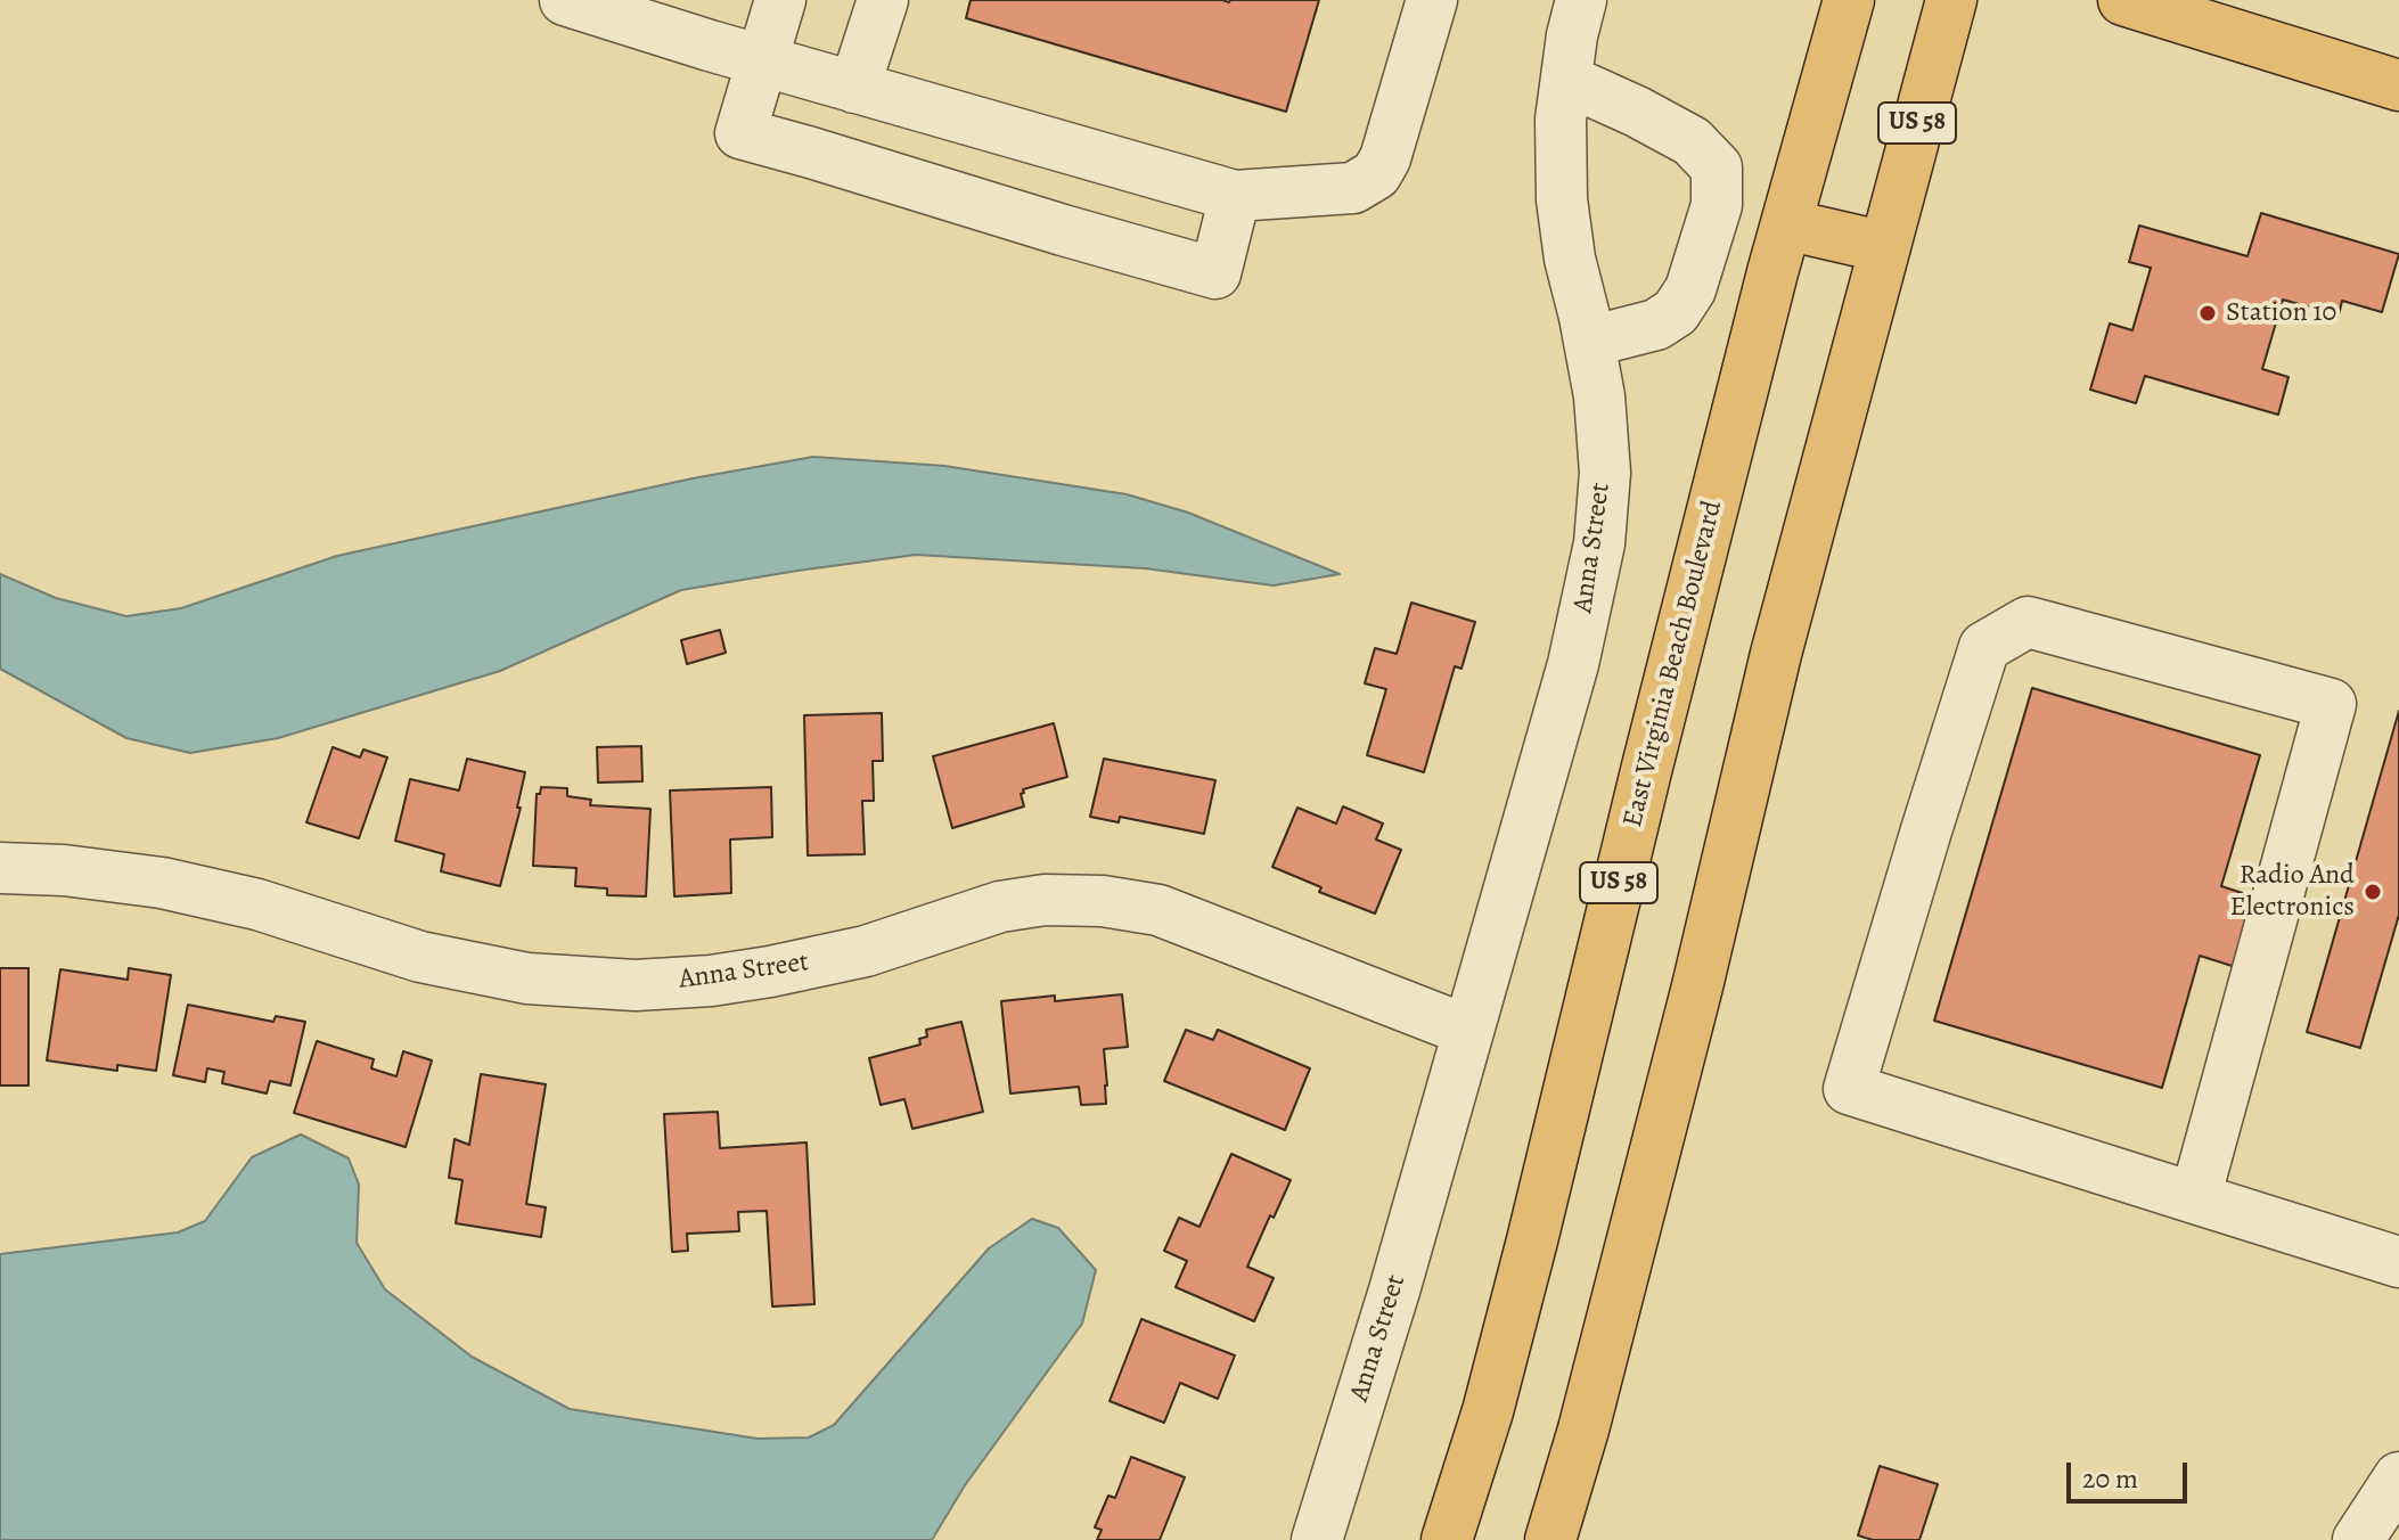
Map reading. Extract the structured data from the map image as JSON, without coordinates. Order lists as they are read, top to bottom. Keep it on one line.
{"streets":{"main road":["US 58","East Virginia Beach Boulevard"],"street":["Anna Street"]},"places":["Station 10","Radio And Electronics"],"scale_bar":"20 m"}
